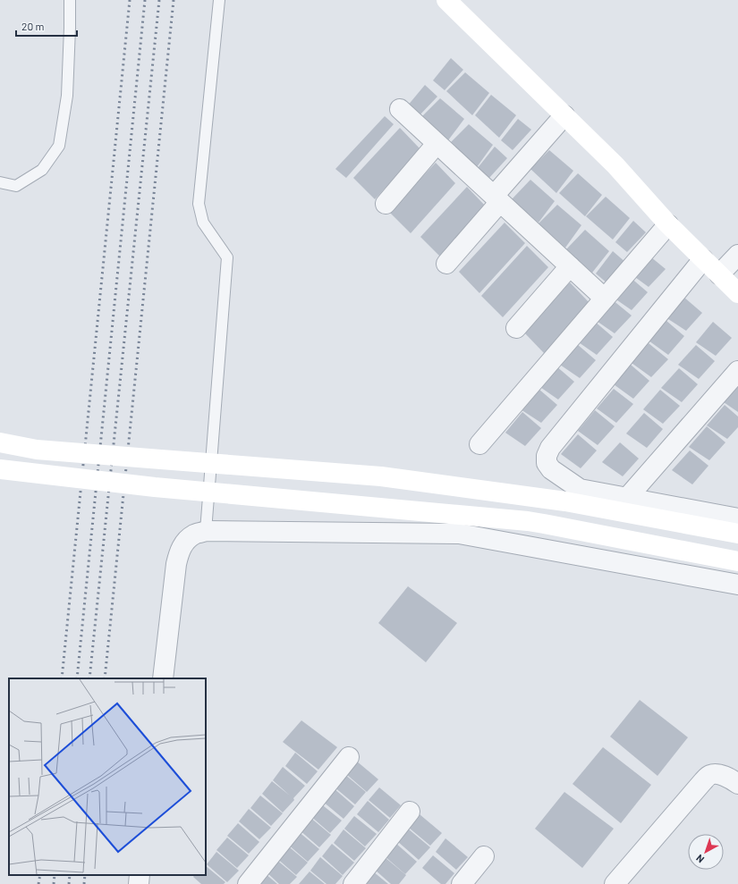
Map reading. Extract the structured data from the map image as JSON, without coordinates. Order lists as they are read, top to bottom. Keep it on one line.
{"scale_bar":"20 m","north":"bottom left"}
